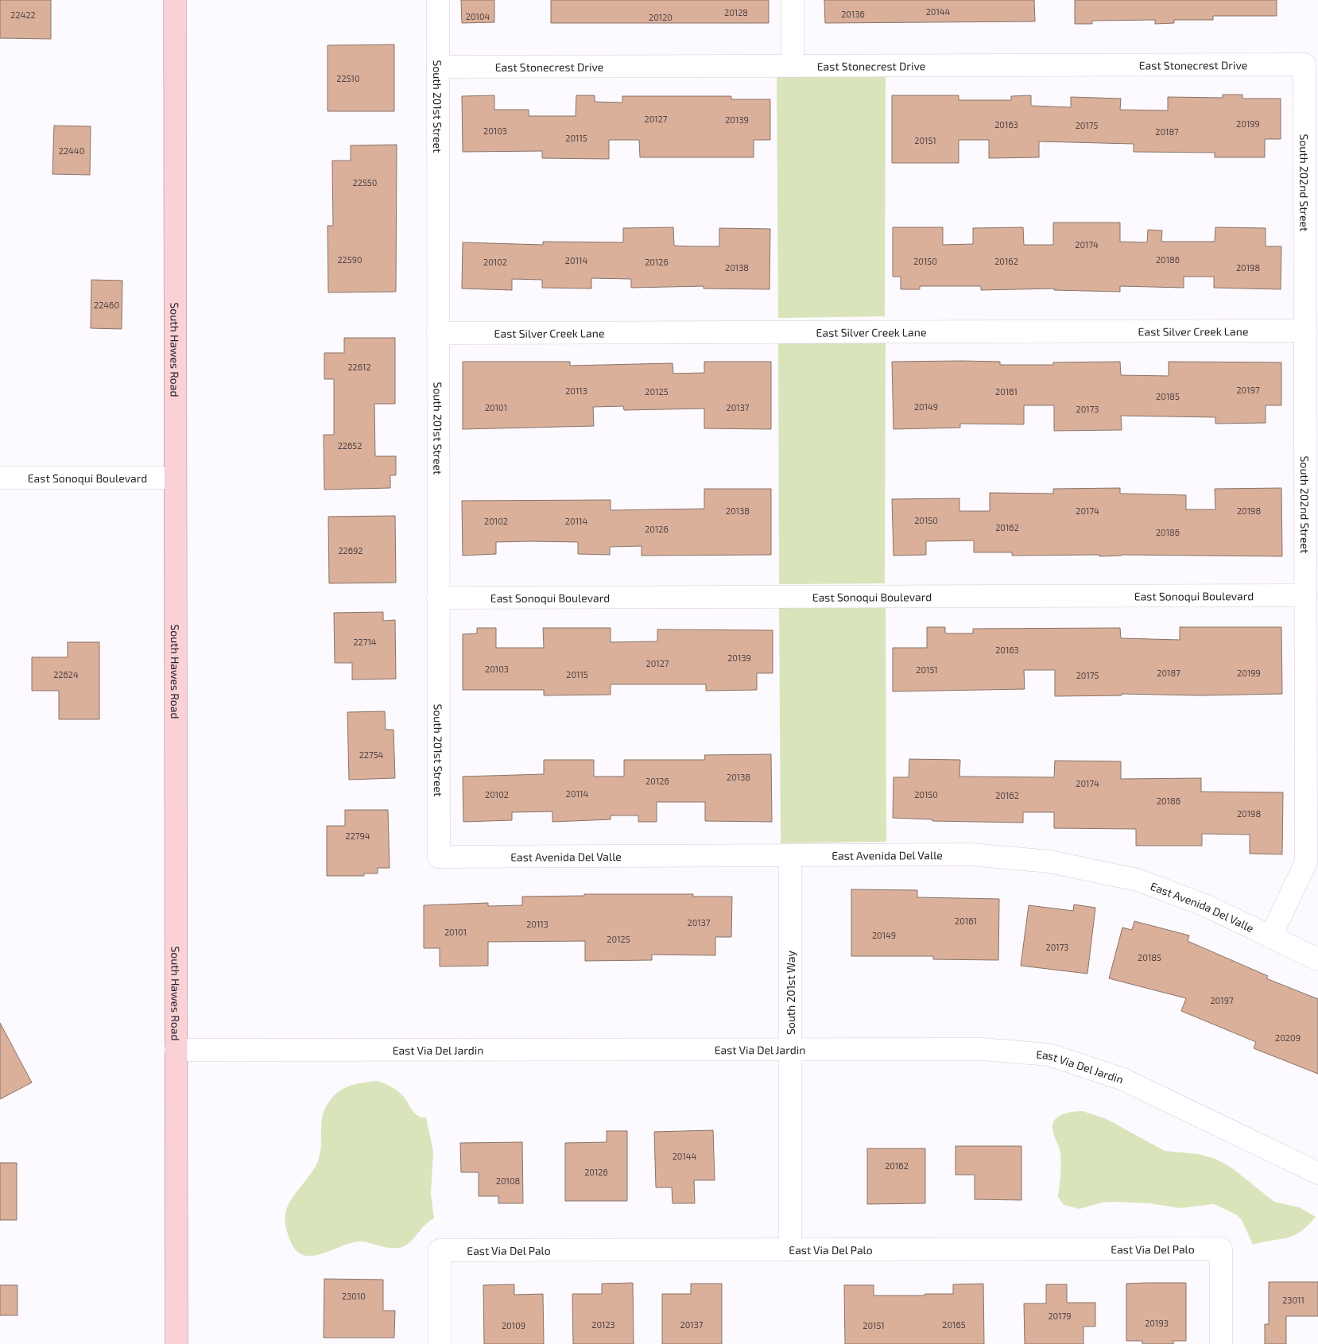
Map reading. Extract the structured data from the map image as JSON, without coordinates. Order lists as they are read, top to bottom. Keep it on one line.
{"streets":{"main road":["South Hawes Road"],"street":["East Stonecrest Drive","South 201st Street","South 202nd Street","East Silver Creek Lane","East Sonoqui Boulevard","East Avenida Del Valle","South 201st Way","East Via Del Jardin","East Via Del Palo"]},"crossings":[["East Stonecrest Drive","South 201st Street"],["East Stonecrest Drive","South 202nd Street"],["South 201st Street","East Silver Creek Lane"],["South 201st Street","East Sonoqui Boulevard"],["South 201st Street","East Avenida Del Valle"],["South 202nd Street","East Silver Creek Lane"],["South 202nd Street","East Sonoqui Boulevard"],["South 202nd Street","East Avenida Del Valle"],["South Hawes Road","East Sonoqui Boulevard"],["South Hawes Road","East Via Del Jardin"],["East Avenida Del Valle","South 201st Way"],["South 201st Way","East Via Del Jardin"],["South 201st Way","East Via Del Palo"]],"house_numbers":["20144","20128","20136","22422","20104","20120","22510","20127","20139","20199","20163","20175","20103","20187","20115","20151","22440","22550","20174","22590","20186","20114","20150","20162","20102","20126","20138","20198","22460","22612","20197","20113","20125","20161","20185","20149","20101","20137","20173","22652","20138","20174","20198","20150","20102","20114","20162","20126","20186","22692","22714","20163","20139","20127","20103","20151","20187","20199","22624","20115","20175","22754","20138","20126","20174","20114","20102","20150","20162","20186","20198","22794","20161","20137","20113","20101","20149","20125","20173","20185","20197","20209","20144","20162","20126","20108","23010","23011","20179","20193","20123","20137","20165","20109","20151"]}
